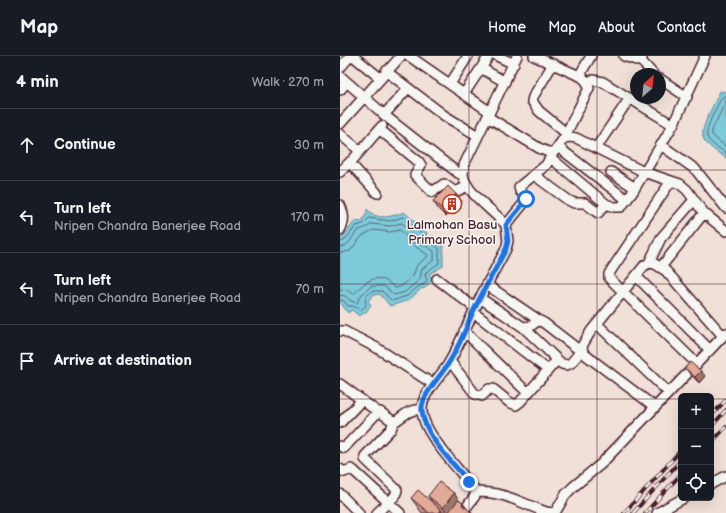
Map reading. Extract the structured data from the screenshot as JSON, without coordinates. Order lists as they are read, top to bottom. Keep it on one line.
{"places":{"building":["Lalmohan Basu Primary School"]},"north":"top right","page":{"header":"Map","nav":["Home","Map","About","Contact"],"heading":["4 min","Walk · 270 m"],"list":[["Continue","30 m"],["Turn left","Nripen Chandra Banerjee Road","170 m"],["Turn left","Nripen Chandra Banerjee Road","70 m"],"Arrive at destination"],"map_buttons":["+","−"]}}
